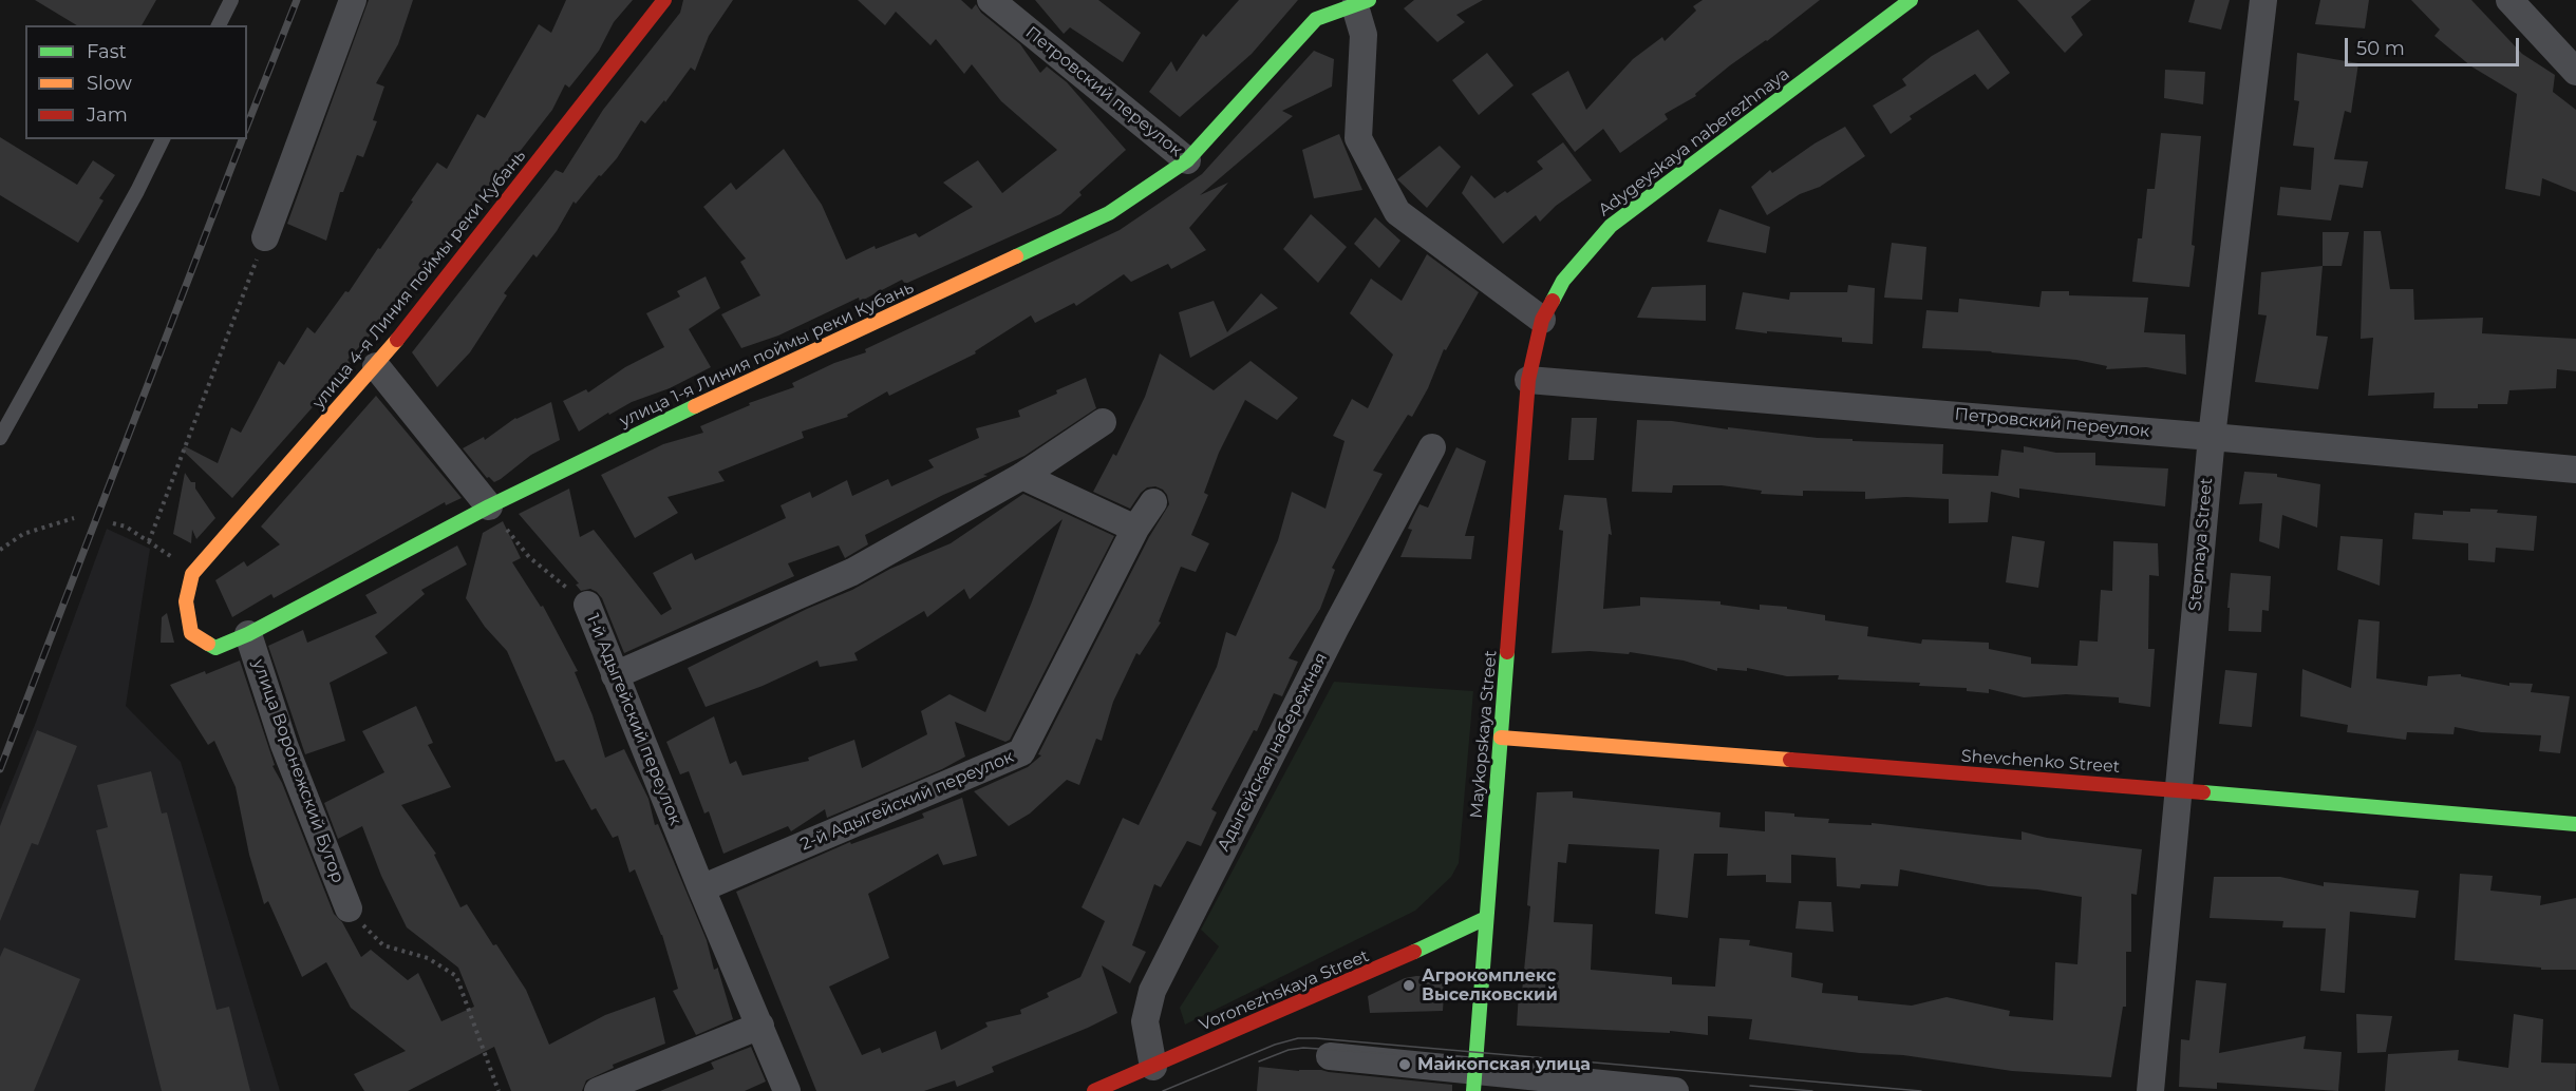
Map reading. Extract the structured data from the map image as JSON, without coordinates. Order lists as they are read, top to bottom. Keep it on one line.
{"streets":{"street":["Петровский переулок","Adygeyskaya naberezhnaya","улица 4-я Линия поймы реки Кубань","улица 1-я Линия поймы реки Кубань","Stepnaya Street","1-й Адыгейский переулок","Maykopskaya Street","Адыгейская набережная","Shevchenko Street","улица Воронежский Бугор","2-й Адыгейский переулок","Voronezhskaya Street"]},"crossings":[["Петровский переулок","Adygeyskaya naberezhnaya"],["Петровский переулок","улица 1-я Линия поймы реки Кубань"],["Петровский переулок","Stepnaya Street"],["Петровский переулок","Maykopskaya Street"],["Adygeyskaya naberezhnaya","Maykopskaya Street"],["улица 4-я Линия поймы реки Кубань","улица 1-я Линия поймы реки Кубань"],["улица 1-я Линия поймы реки Кубань","1-й Адыгейский переулок"],["улица 1-я Линия поймы реки Кубань","улица Воронежский Бугор"],["Stepnaya Street","Shevchenko Street"],["1-й Адыгейский переулок","2-й Адыгейский переулок"],["Maykopskaya Street","Shevchenko Street"],["Maykopskaya Street","Voronezhskaya Street"],["Адыгейская набережная","Voronezhskaya Street"]],"places":["Агрокомплекс Выселковский","Майкопская улица"],"legend":["Fast","Slow","Jam"],"scale_bar":"50 m"}
